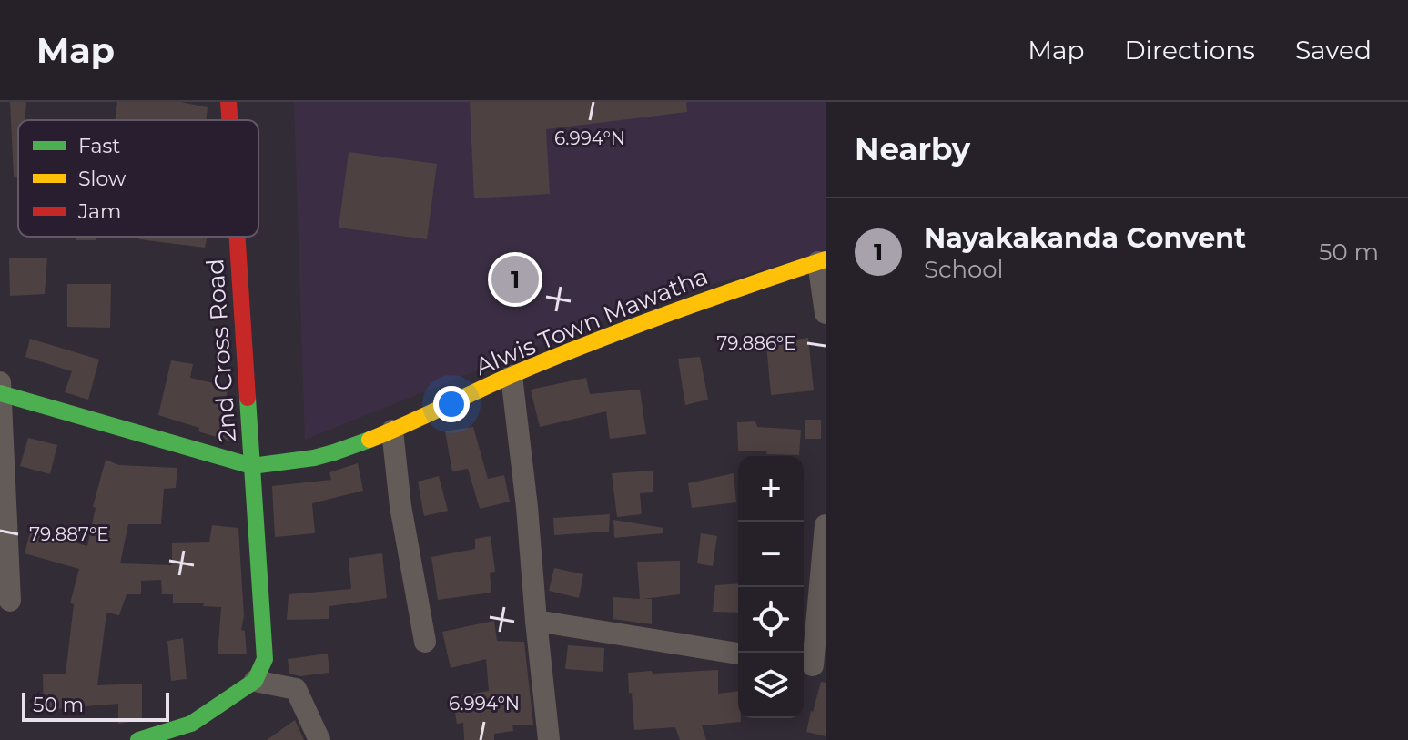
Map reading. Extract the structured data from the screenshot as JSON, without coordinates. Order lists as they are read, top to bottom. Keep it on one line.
{"streets":{"street":["Alwis Town Mawatha","2nd Cross Road"]},"crossings":[["Alwis Town Mawatha","2nd Cross Road"]],"legend":["Fast","Slow","Jam"],"scale_bar":"50 m","page":{"header":"Map","nav":["Map","Directions","Saved"],"heading":"Nearby","list":[{"mark":"1","name":"Nayakakanda Convent","note":"School","value":"50 m"}],"pins":"1","map_buttons":["+","−"],"scale":"50 m"},"coordinates":["6.994°N","79.886°E","79.887°E"]}
